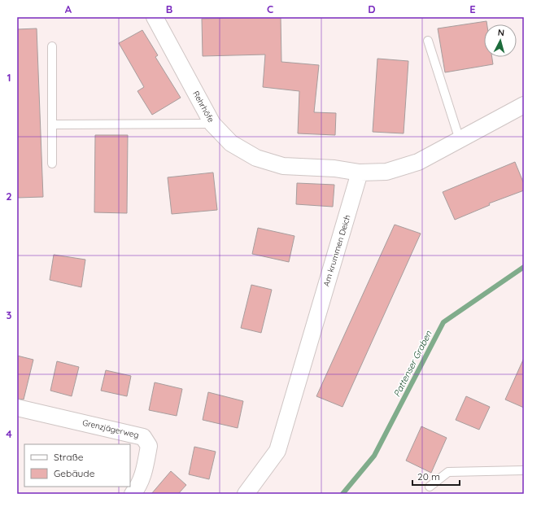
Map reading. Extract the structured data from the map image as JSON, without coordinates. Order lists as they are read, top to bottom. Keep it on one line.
{"streets":{"street":["Rehrhöfe","Am krummen Deich","Grenzjägerweg"]},"crossings":[["Rehrhöfe","Am krummen Deich"]],"water":["Pattenser Graben"],"legend":["Straße","Gebäude"],"scale_bar":"20 m","north":"top","grid":{"columns":["A","B","C","D","E"],"rows":["1","2","3","4"]}}
